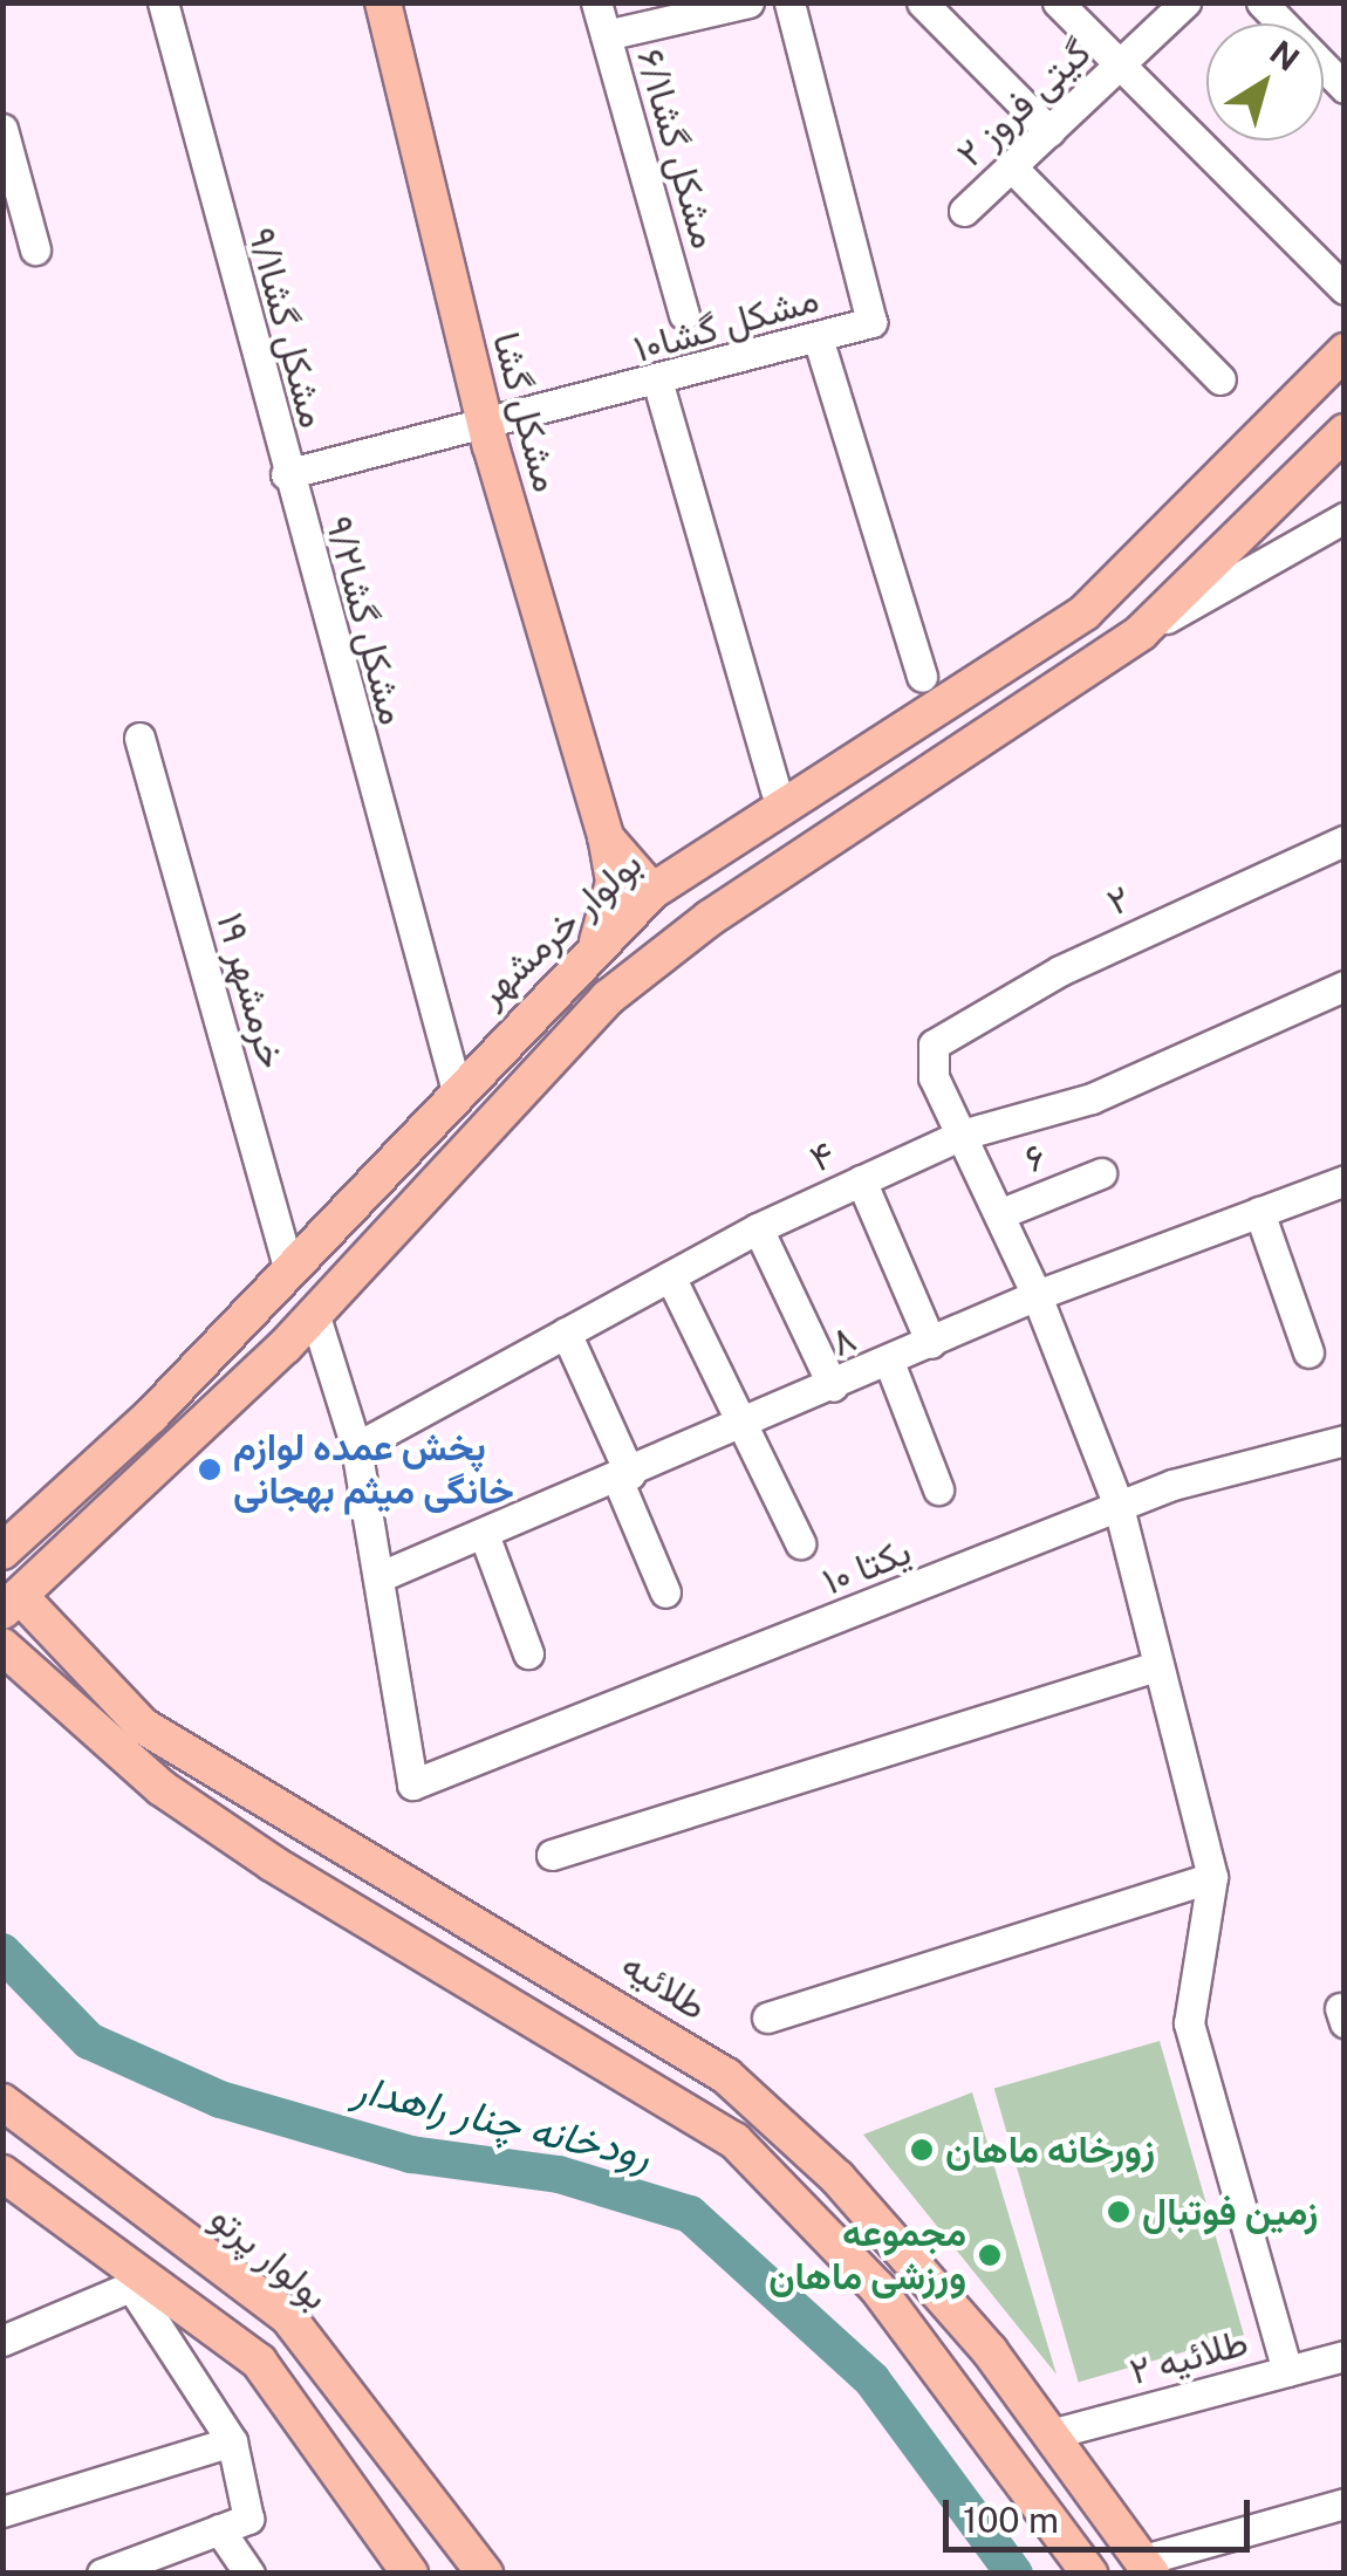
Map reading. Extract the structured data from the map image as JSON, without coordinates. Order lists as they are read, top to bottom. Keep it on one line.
{"streets":{"main road":["مشکل گشا","بولوار خرمشهر","طلائیه","بولوار پرتو"],"street":["گیتی فروز ۲","مشکل گشا۶/۱","مشکل گشا۱۰","مشکل گشا۹/۱","مشکل گشا۹/۲","۲","۱۹ خرمشهر","۴","۶","۸","۱۰ یکتا","طلائیه ۲"]},"crossings":[["مشکل گشا۱۰","مشکل گشا۹/۱"],["مشکل گشا۱۰","مشکل گشا"],["مشکل گشا۱۰","مشکل گشا۹/۲"],["مشکل گشا۹/۱","مشکل گشا۹/۲"],["مشکل گشا۹/۲","بولوار خرمشهر"],["۲","۴"],["بولوار خرمشهر","۱۹ خرمشهر"],["۸","۱۰ یکتا"],["طلائیه","طلائیه ۲"]],"water":["رودخانه چنار راهدار"],"places":["پخش عمده لوازم خانگی میثم بهجانی","زورخانه ماهان","زمین فوتبال","مجموعه ورزشی ماهان"],"scale_bar":"100 m","north":"top right"}
